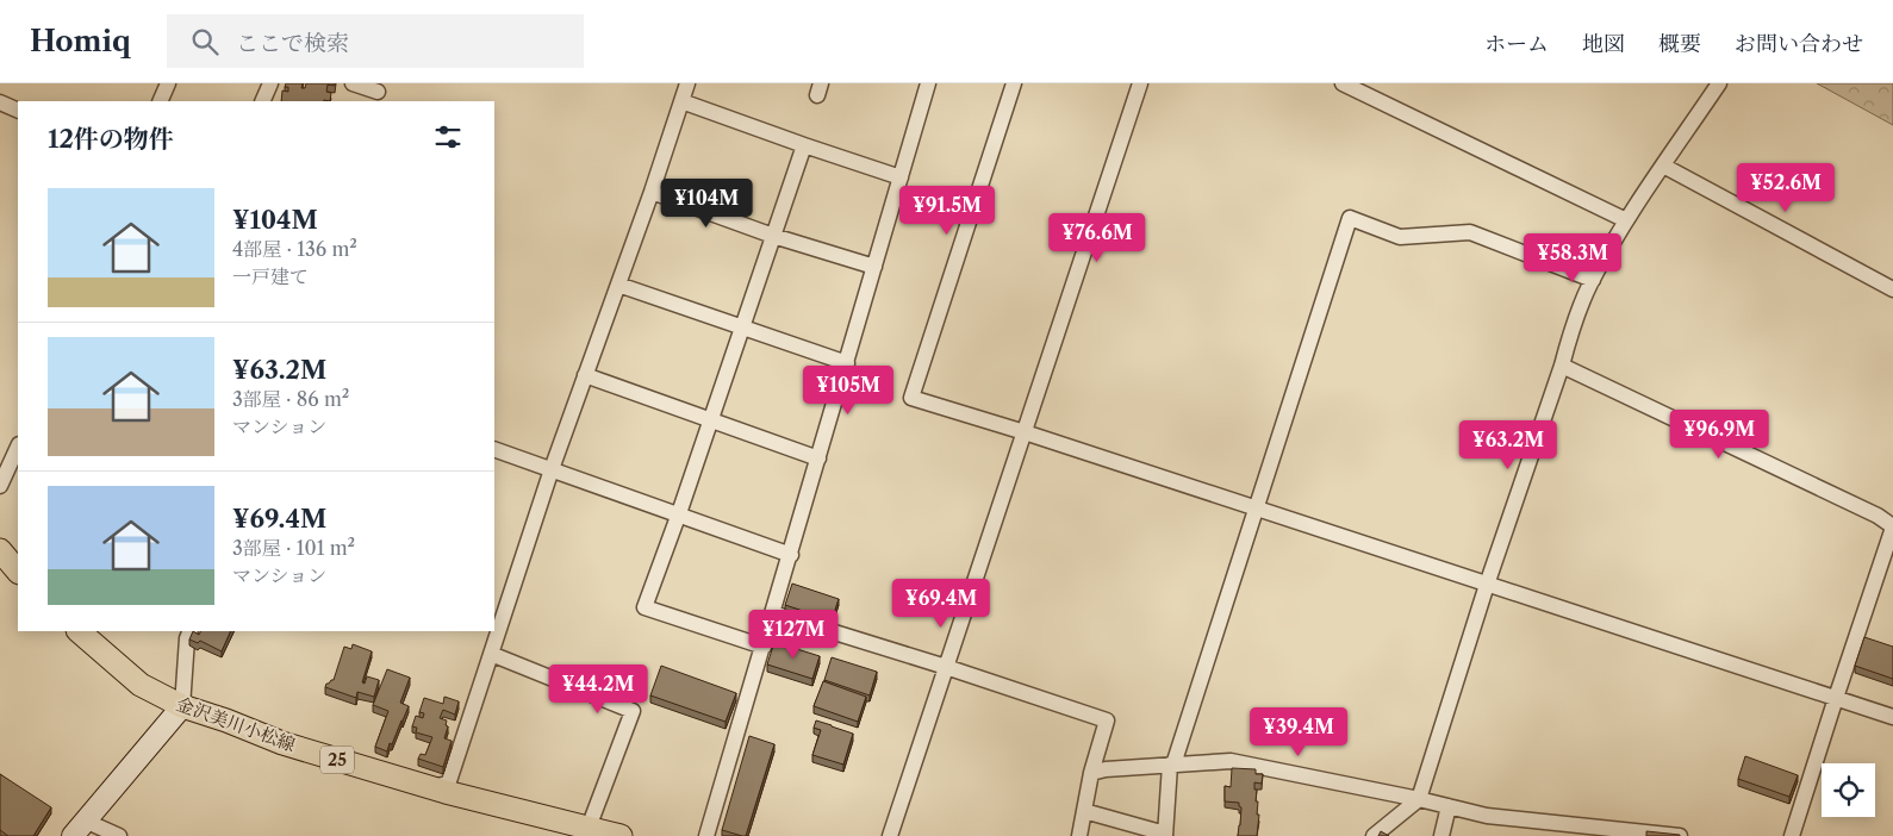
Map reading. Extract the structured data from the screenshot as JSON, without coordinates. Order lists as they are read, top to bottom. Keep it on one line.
{"streets":{"main road":["金沢美川小松線","25"]},"page":{"header":"Homiq","search":"ここで検索","nav":["ホーム","地図","概要","お問い合わせ"],"heading":"12件の物件","price":["¥52.6M","¥104M","¥91.5M","¥76.6M","¥58.3M","¥105M","¥96.9M","¥63.2M","¥69.4M","¥127M","¥44.2M","¥39.4M"],"list":[{"name":"¥104M","note":"4部屋 · 136 m² · 一戸建て"},{"name":"¥63.2M","note":"3部屋 · 86 m² · マンション"},{"name":"¥69.4M","note":"3部屋 · 101 m² · マンション"}]}}
